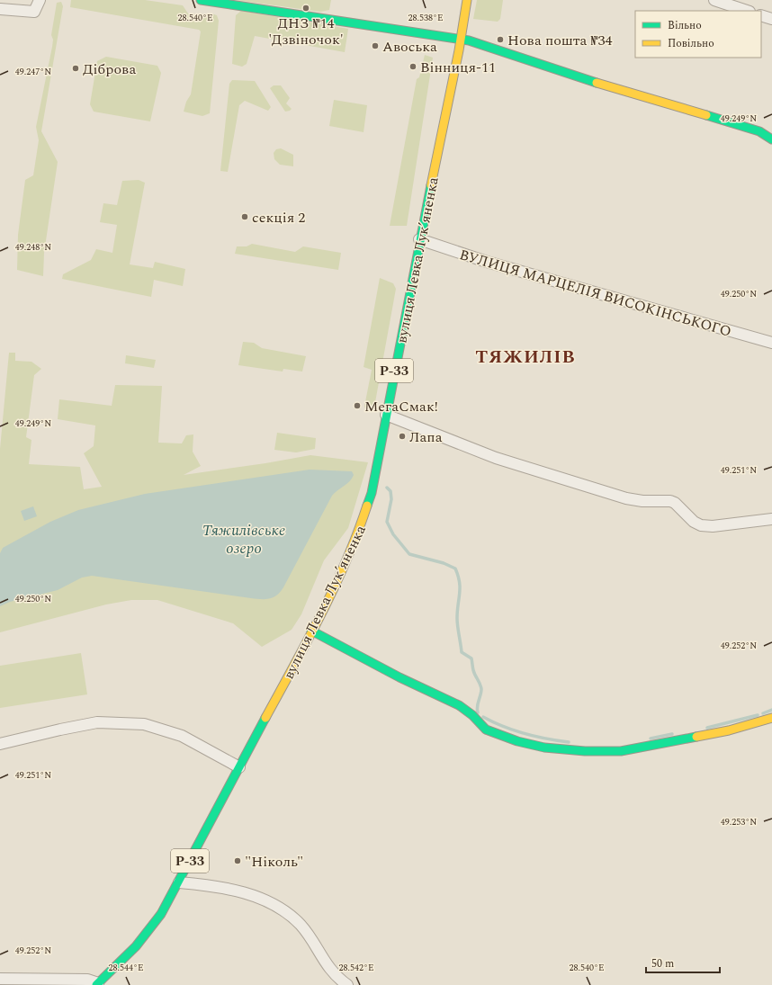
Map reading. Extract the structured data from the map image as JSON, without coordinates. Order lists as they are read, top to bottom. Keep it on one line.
{"streets":{"street":["вулиця Левка Лукʼяненка","ВУЛИЦЯ МАРЦЕЛІЯ ВИСОКІНСЬКОГО","Р-33"]},"crossings":[["вулиця Левка Лукʼяненка","ВУЛИЦЯ МАРЦЕЛІЯ ВИСОКІНСЬКОГО"]],"districts":["ТЯЖИЛІВ"],"water":["Тяжилівське озеро"],"places":["ДНЗ №14 'Дзвіночок'","Нова пошта №34","Авоська","Вінниця-11","Діброва","секція 2","МегаСмак!","Лапа","\"Ніколь\""],"legend":["Вільно","Повільно"],"scale_bar":"50 m","coordinates":["28.540°E","28.538°E","49.247°N","49.249°N","49.248°N","49.250°N","49.251°N","49.252°N","49.253°N","28.544°E","28.542°E"]}
